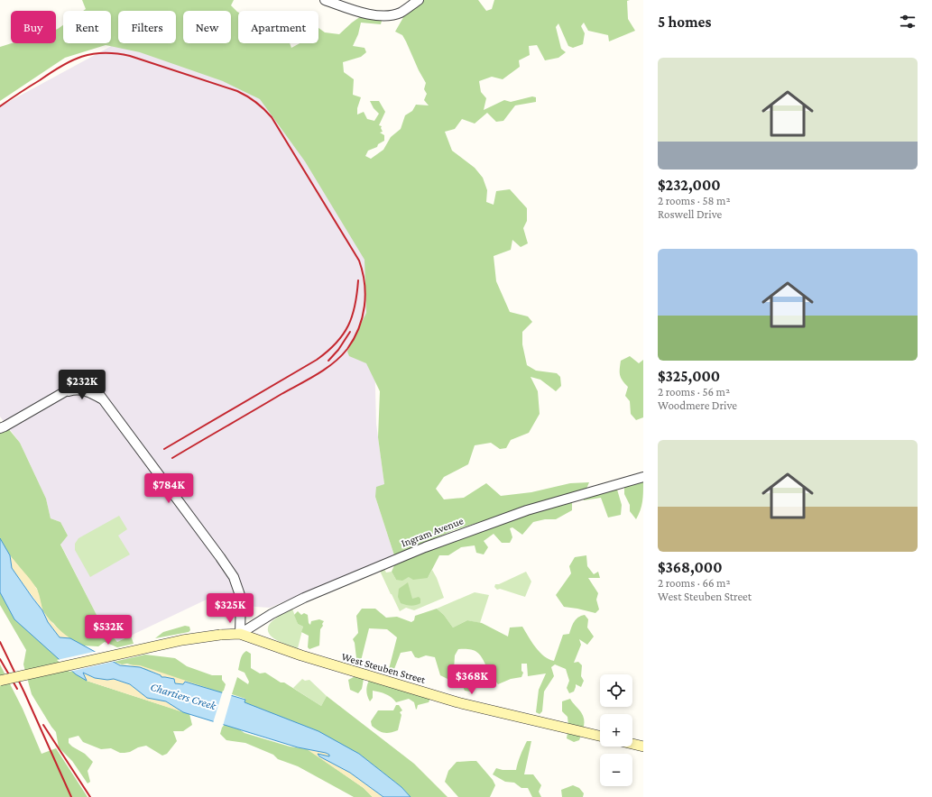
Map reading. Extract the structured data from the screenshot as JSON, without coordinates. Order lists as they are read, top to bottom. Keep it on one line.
{"streets":{"main road":["West Steuben Street"],"street":["Ingram Avenue"]},"crossings":[["Ingram Avenue","West Steuben Street"]],"water":["Chartiers Creek"],"page":{"heading":"5 homes","chip":["Buy","Rent","Filters","New","Apartment"],"list":[{"name":"$232,000","note":"2 rooms · 58 m² · Roswell Drive"},{"name":"$325,000","note":"2 rooms · 56 m² · Woodmere Drive"},{"name":"$368,000","note":"2 rooms · 66 m² · West Steuben Street"}],"price":["$232K","$784K","$325K","$532K","$368K"],"map_buttons":["+","−"]}}
